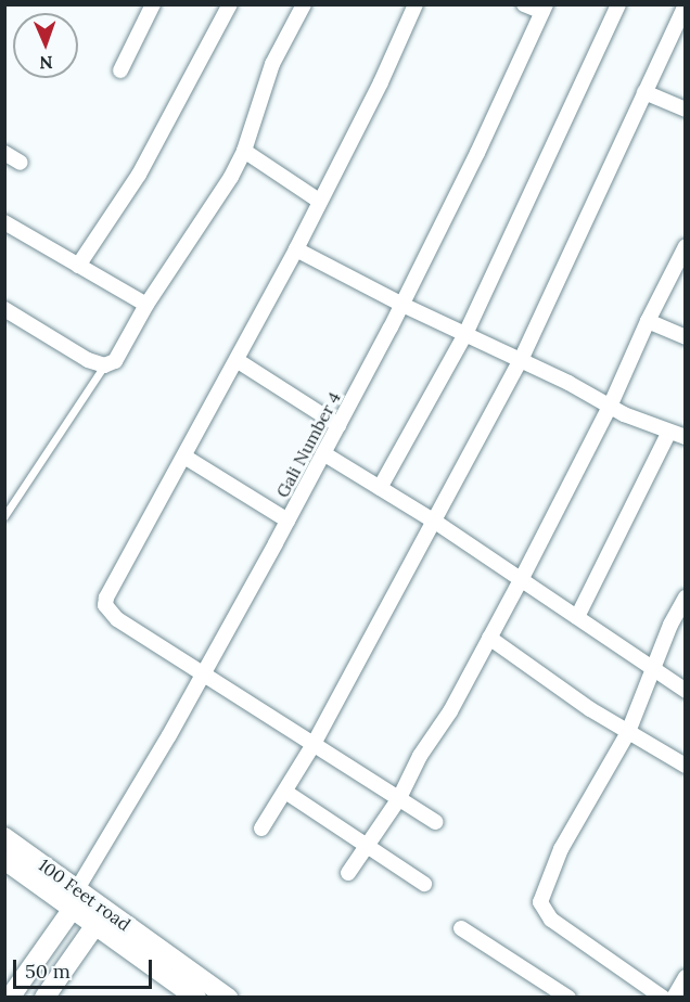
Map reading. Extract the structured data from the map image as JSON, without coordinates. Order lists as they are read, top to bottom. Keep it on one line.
{"streets":{"street":["Gali Number 4","100 Feet road"]},"crossings":[["Gali Number 4","100 Feet road"]],"scale_bar":"50 m","north":"bottom"}
